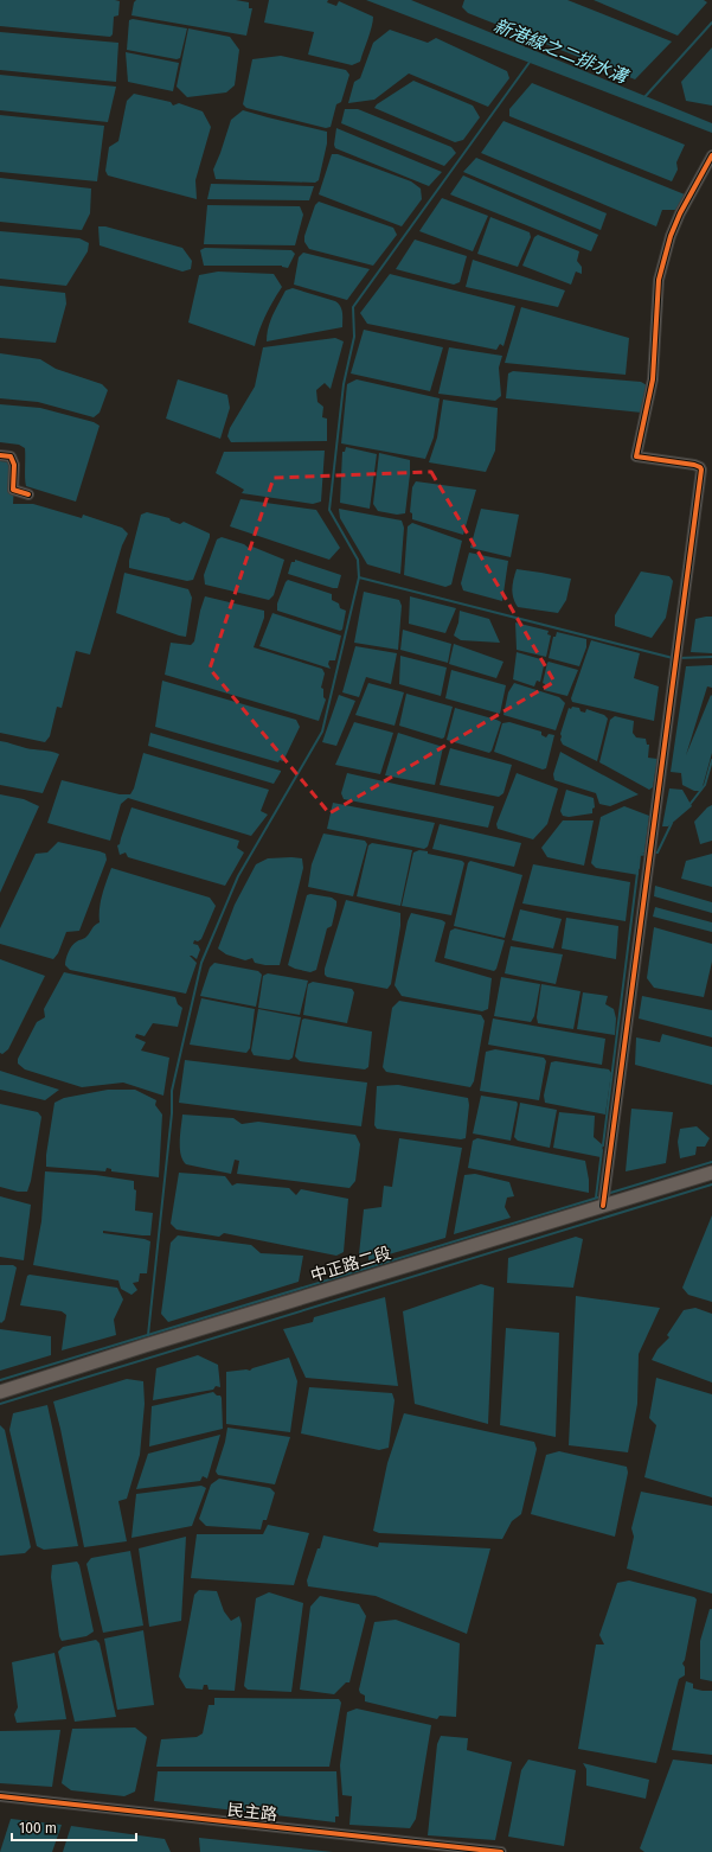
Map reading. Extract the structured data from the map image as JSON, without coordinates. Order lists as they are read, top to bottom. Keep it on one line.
{"streets":{"main road":["中正路二段"],"street":["民主路"]},"water":["新港線之二排水溝"],"scale_bar":"100 m"}
